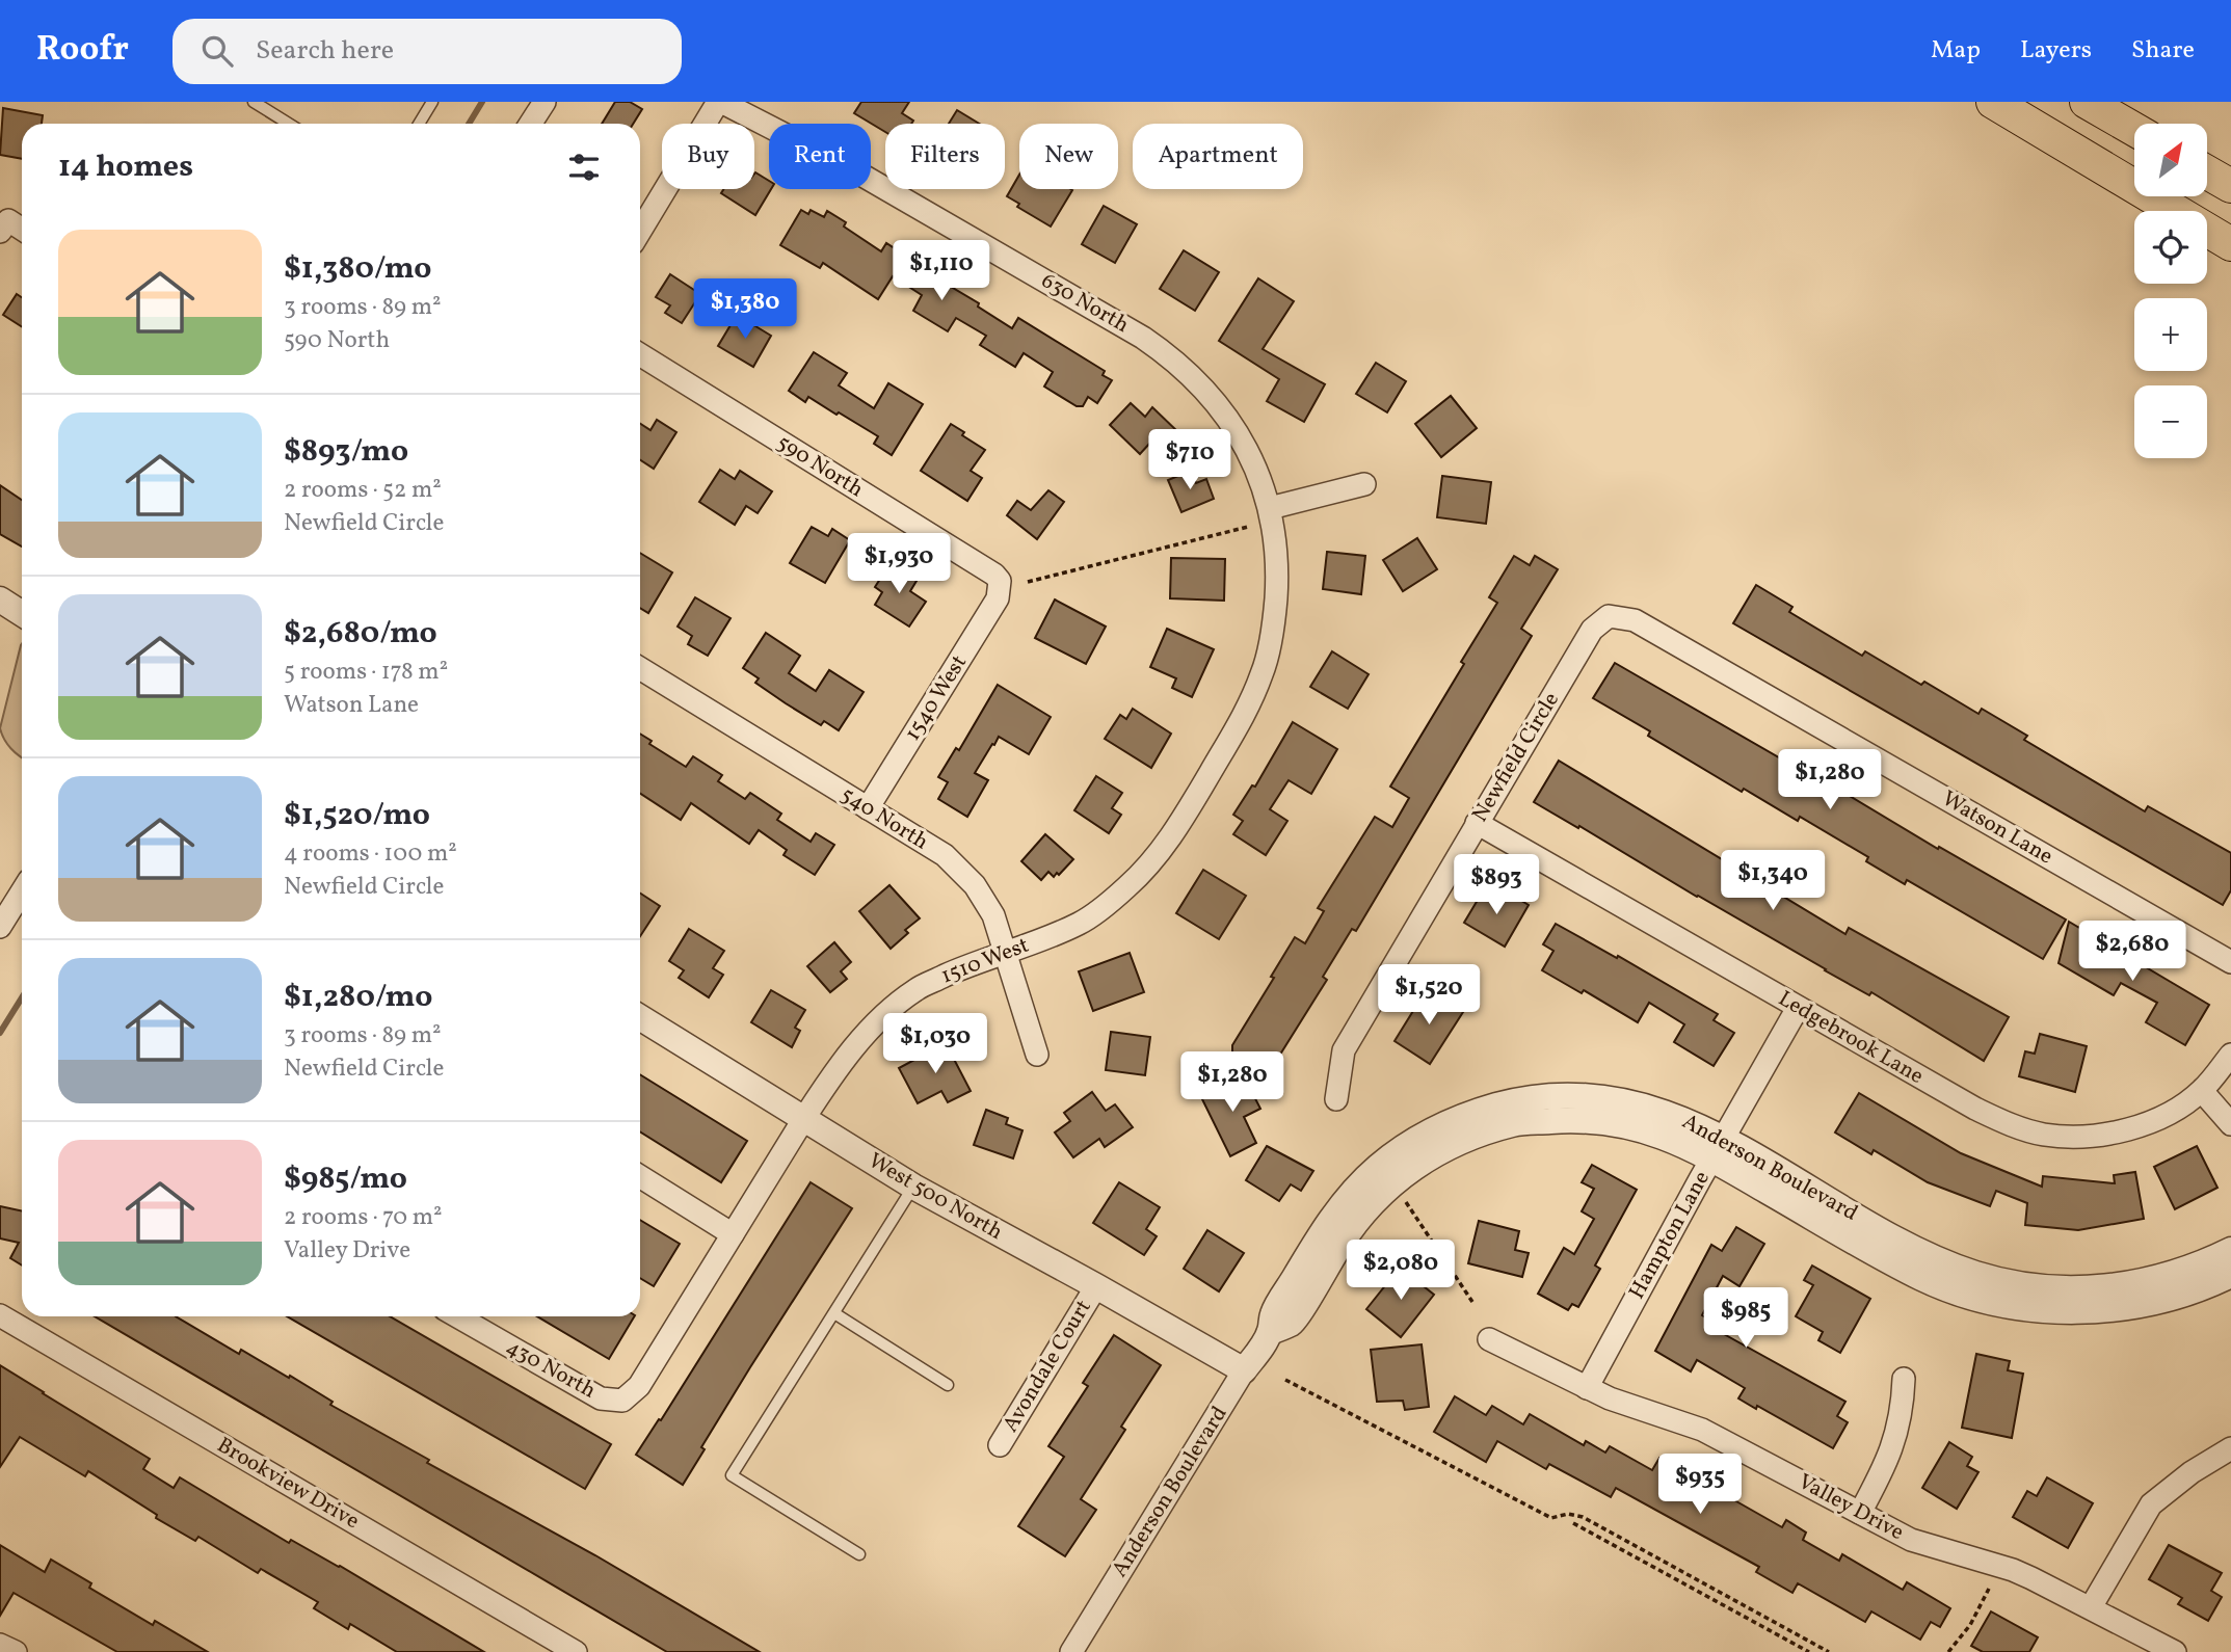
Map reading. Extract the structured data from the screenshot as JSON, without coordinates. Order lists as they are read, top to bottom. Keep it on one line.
{"streets":{"street":["630 North","590 North","1540 West","Newfield Circle","540 North","Watson Lane","1510 West","Ledgebrook Lane","Anderson Boulevard","West 500 North","Hampton Lane","Avondale Court","430 North","Brookview Drive","Valley Drive"]},"crossings":[["630 North","1510 West"],["590 North","1540 West"],["1540 West","540 North"],["Newfield Circle","Watson Lane"],["Newfield Circle","Ledgebrook Lane"],["540 North","1510 West"],["1510 West","West 500 North"],["1510 West","430 North"],["Ledgebrook Lane","Hampton Lane"],["Anderson Boulevard","West 500 North"],["Anderson Boulevard","Hampton Lane"],["West 500 North","Avondale Court"],["Hampton Lane","Valley Drive"]],"north":"top right","page":{"header":"Roofr","search":"Search here","nav":["Map","Layers","Share"],"map_buttons":["+","−"],"chip":["Buy","Rent","Filters","New","Apartment"],"heading":"14 homes","list":[{"name":"$1,380/mo","note":"3 rooms · 89 m² · 590 North"},{"name":"$893/mo","note":"2 rooms · 52 m² · Newfield Circle"},{"name":"$2,680/mo","note":"5 rooms · 178 m² · Watson Lane"},{"name":"$1,520/mo","note":"4 rooms · 100 m² · Newfield Circle"},{"name":"$1,280/mo","note":"3 rooms · 89 m² · Newfield Circle"},{"name":"$985/mo","note":"2 rooms · 70 m² · Valley Drive"}],"price":["$1,110","$1,380","$710","$1,930","$1,280","$1,340","$893","$2,680","$1,520","$1,030","$1,280","$2,080","$985","$935"]}}
